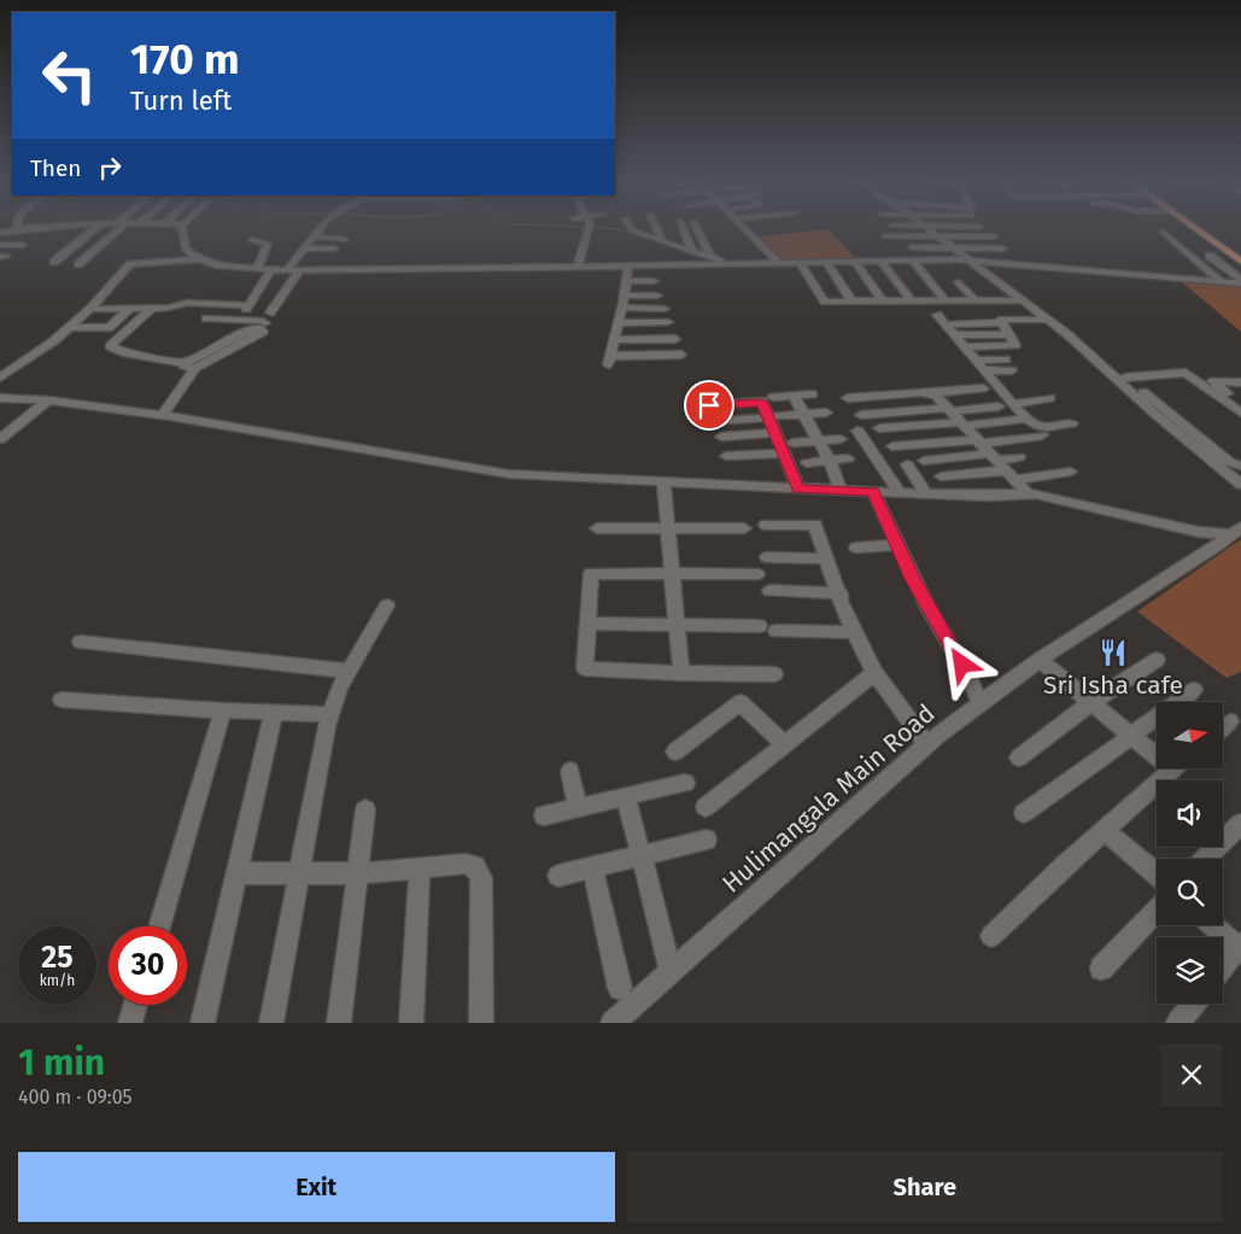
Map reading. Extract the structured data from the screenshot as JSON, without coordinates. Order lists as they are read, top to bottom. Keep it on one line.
{"streets":{"street":["Hulimangala Main Road"]},"places":{"restaurant":["Sri Isha cafe"]},"north":"right","page":{"turn":["170 m","Turn left"],"then":"Then","speed":"25 km/h","limit":"30","heading":["1 min","400 m · 09:05"],"buttons":["Exit","Share"]}}
